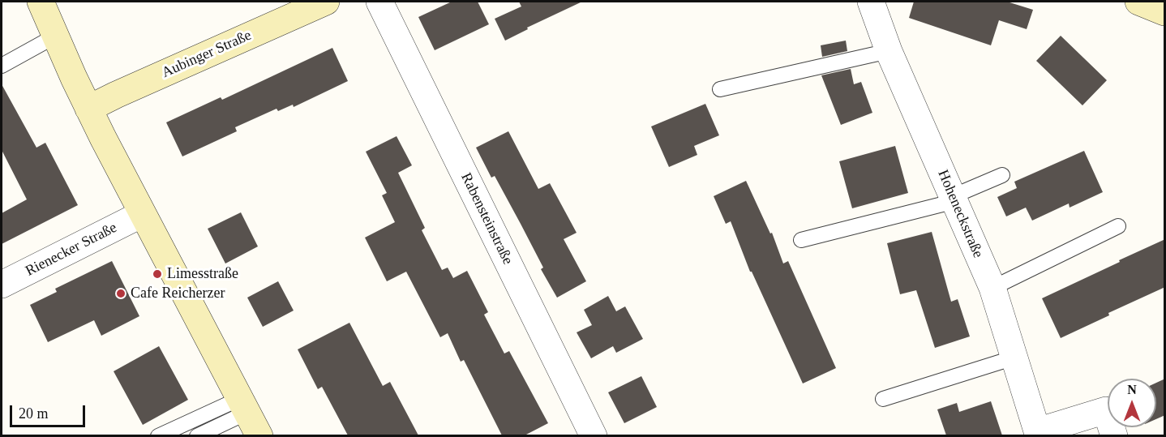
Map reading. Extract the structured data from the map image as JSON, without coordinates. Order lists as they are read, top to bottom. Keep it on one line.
{"streets":{"main road":["Aubinger Straße"],"street":["Hoheneckstraße","Rabensteinstraße","Rienecker Straße"]},"places":["Limesstraße","Cafe Reicherzer"],"scale_bar":"20 m","north":"top"}
